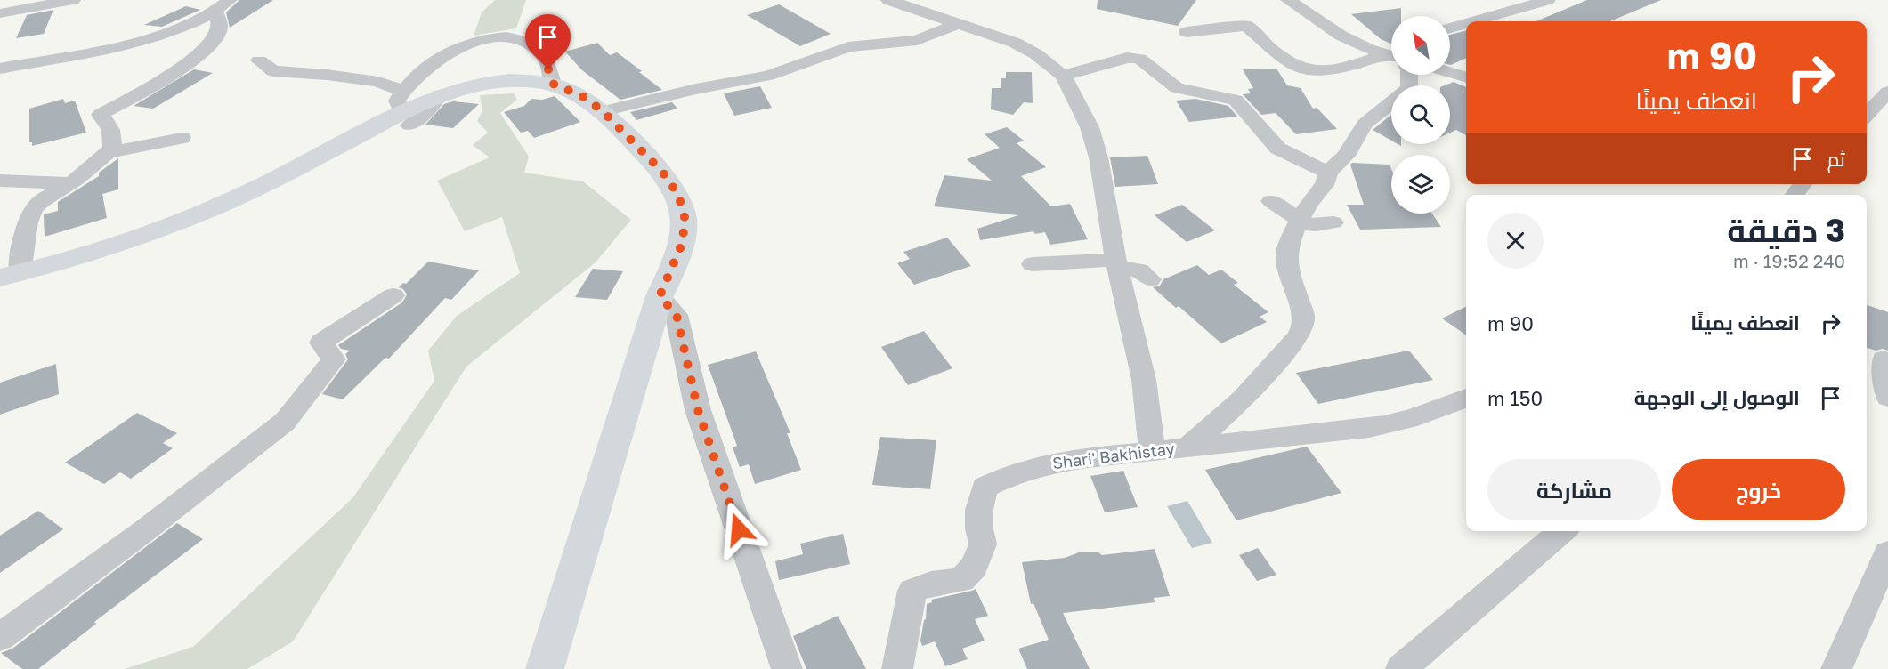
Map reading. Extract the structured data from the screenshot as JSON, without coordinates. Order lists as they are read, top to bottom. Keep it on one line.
{"streets":{"street":["Shari' Bakhistay"]},"north":"top left","page":{"turn":["90 m","انعطف يمينًا"],"then":"ثم","heading":["3 دقيقة","240 m · 19:52"],"list":[{"name":"انعطف يمينًا","value":"90 m"},{"name":"الوصول إلى الوجهة","value":"150 m"}],"buttons":["خروج","مشاركة"]}}
